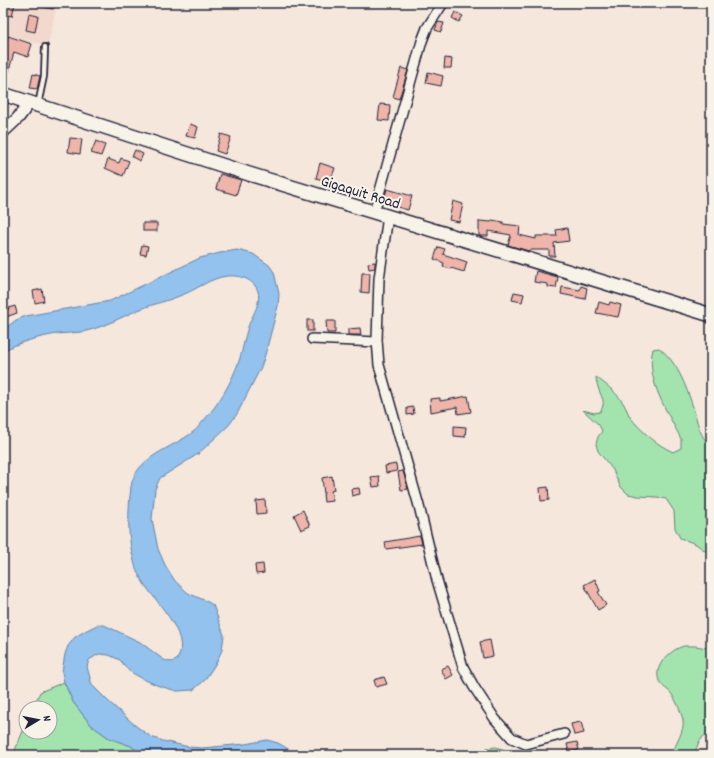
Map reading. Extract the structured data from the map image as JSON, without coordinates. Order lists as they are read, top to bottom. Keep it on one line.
{"streets":{"main road":["Gigaquit Road"]},"north":"right"}
